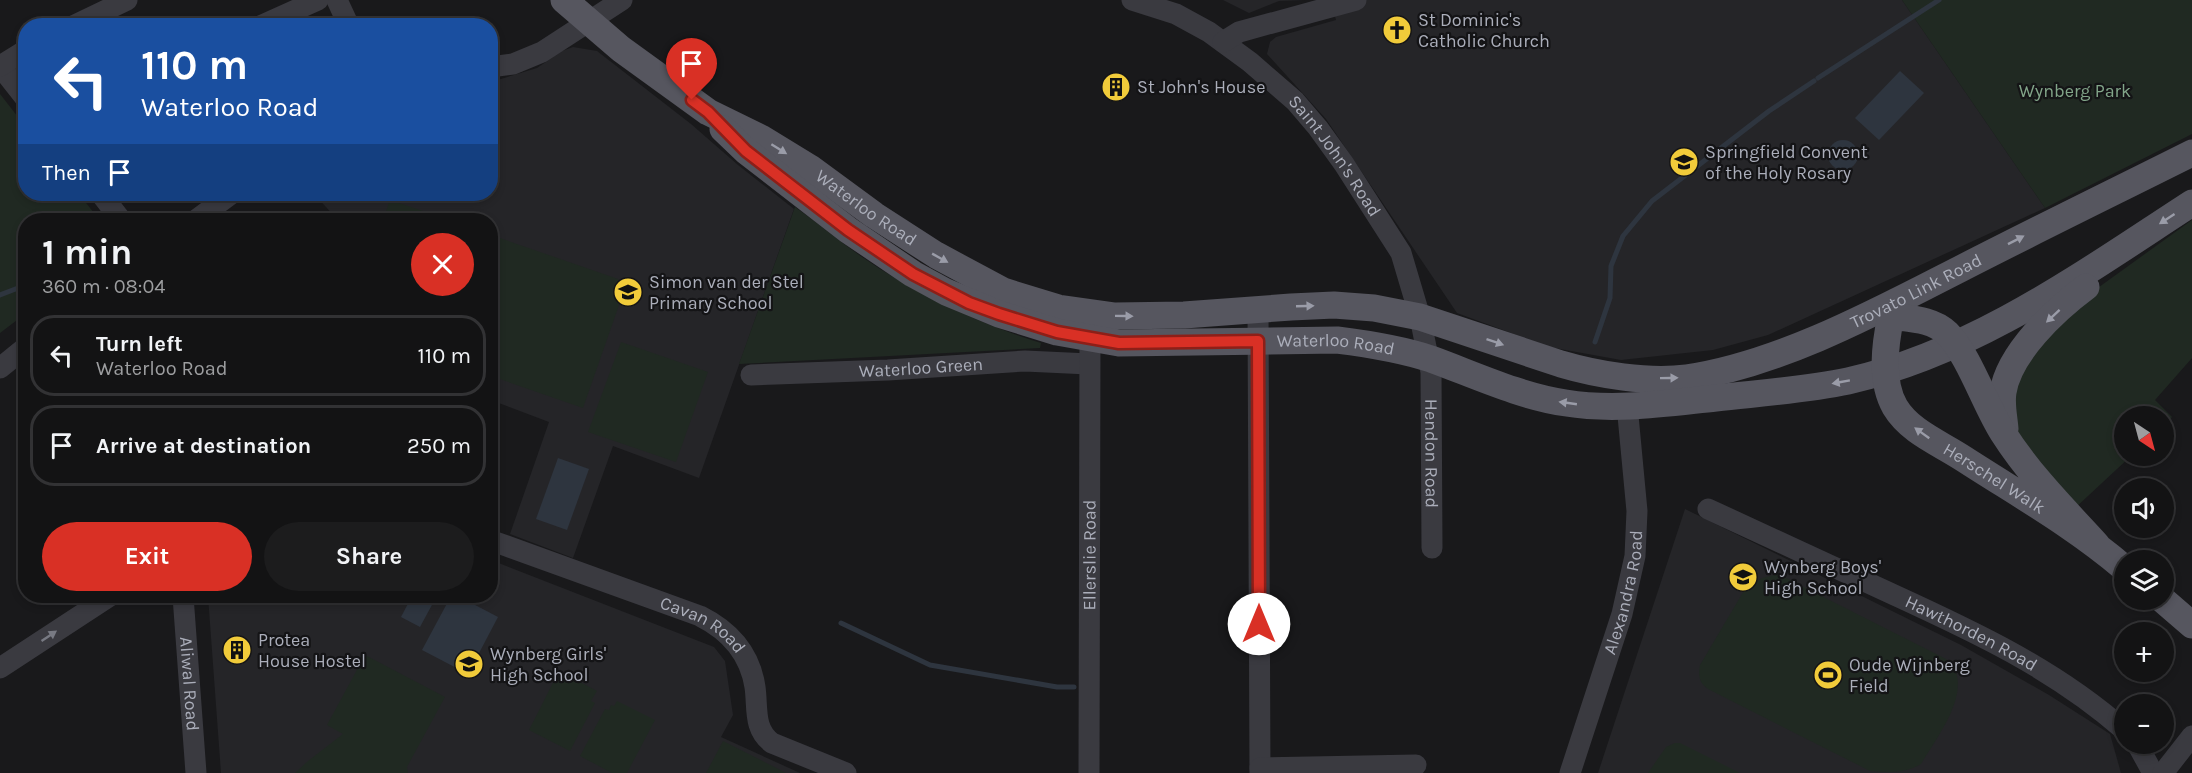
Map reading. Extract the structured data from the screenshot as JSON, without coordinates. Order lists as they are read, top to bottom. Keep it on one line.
{"streets":{"main road":["Waterloo Road","Trovato Link Road","Herschel Walk"],"street":["Saint John's Road","Waterloo Green","Hendon Road","Ellerslie Road","Alexandra Road","Cavan Road","Hawthorden Road","Aliwal Road"]},"crossings":[["Saint John's Road","Waterloo Road"],["Saint John's Road","Hendon Road"],["Waterloo Road","Trovato Link Road"],["Waterloo Road","Hendon Road"],["Waterloo Road","Ellerslie Road"],["Waterloo Road","Alexandra Road"],["Waterloo Green","Ellerslie Road"]],"parks":["Wynberg Park"],"places":{"church":["St Dominic's Catholic Church"],"building":["St John's House","Protea House Hostel"],"school or university":["Springfield Convent of the Holy Rosary","Simon van der Stel Primary School","Wynberg Boys' High School","Wynberg Girls' High School"],"sports":["Oude Wijnberg Field"]},"north":"bottom right","page":{"turn":["110 m","Waterloo Road"],"then":"Then","heading":["1 min","360 m · 08:04"],"list":[{"name":"Turn left","note":"Waterloo Road","value":"110 m"},{"name":"Arrive at destination","value":"250 m"}],"map_buttons":["+","−"],"buttons":["Exit","Share"]}}
